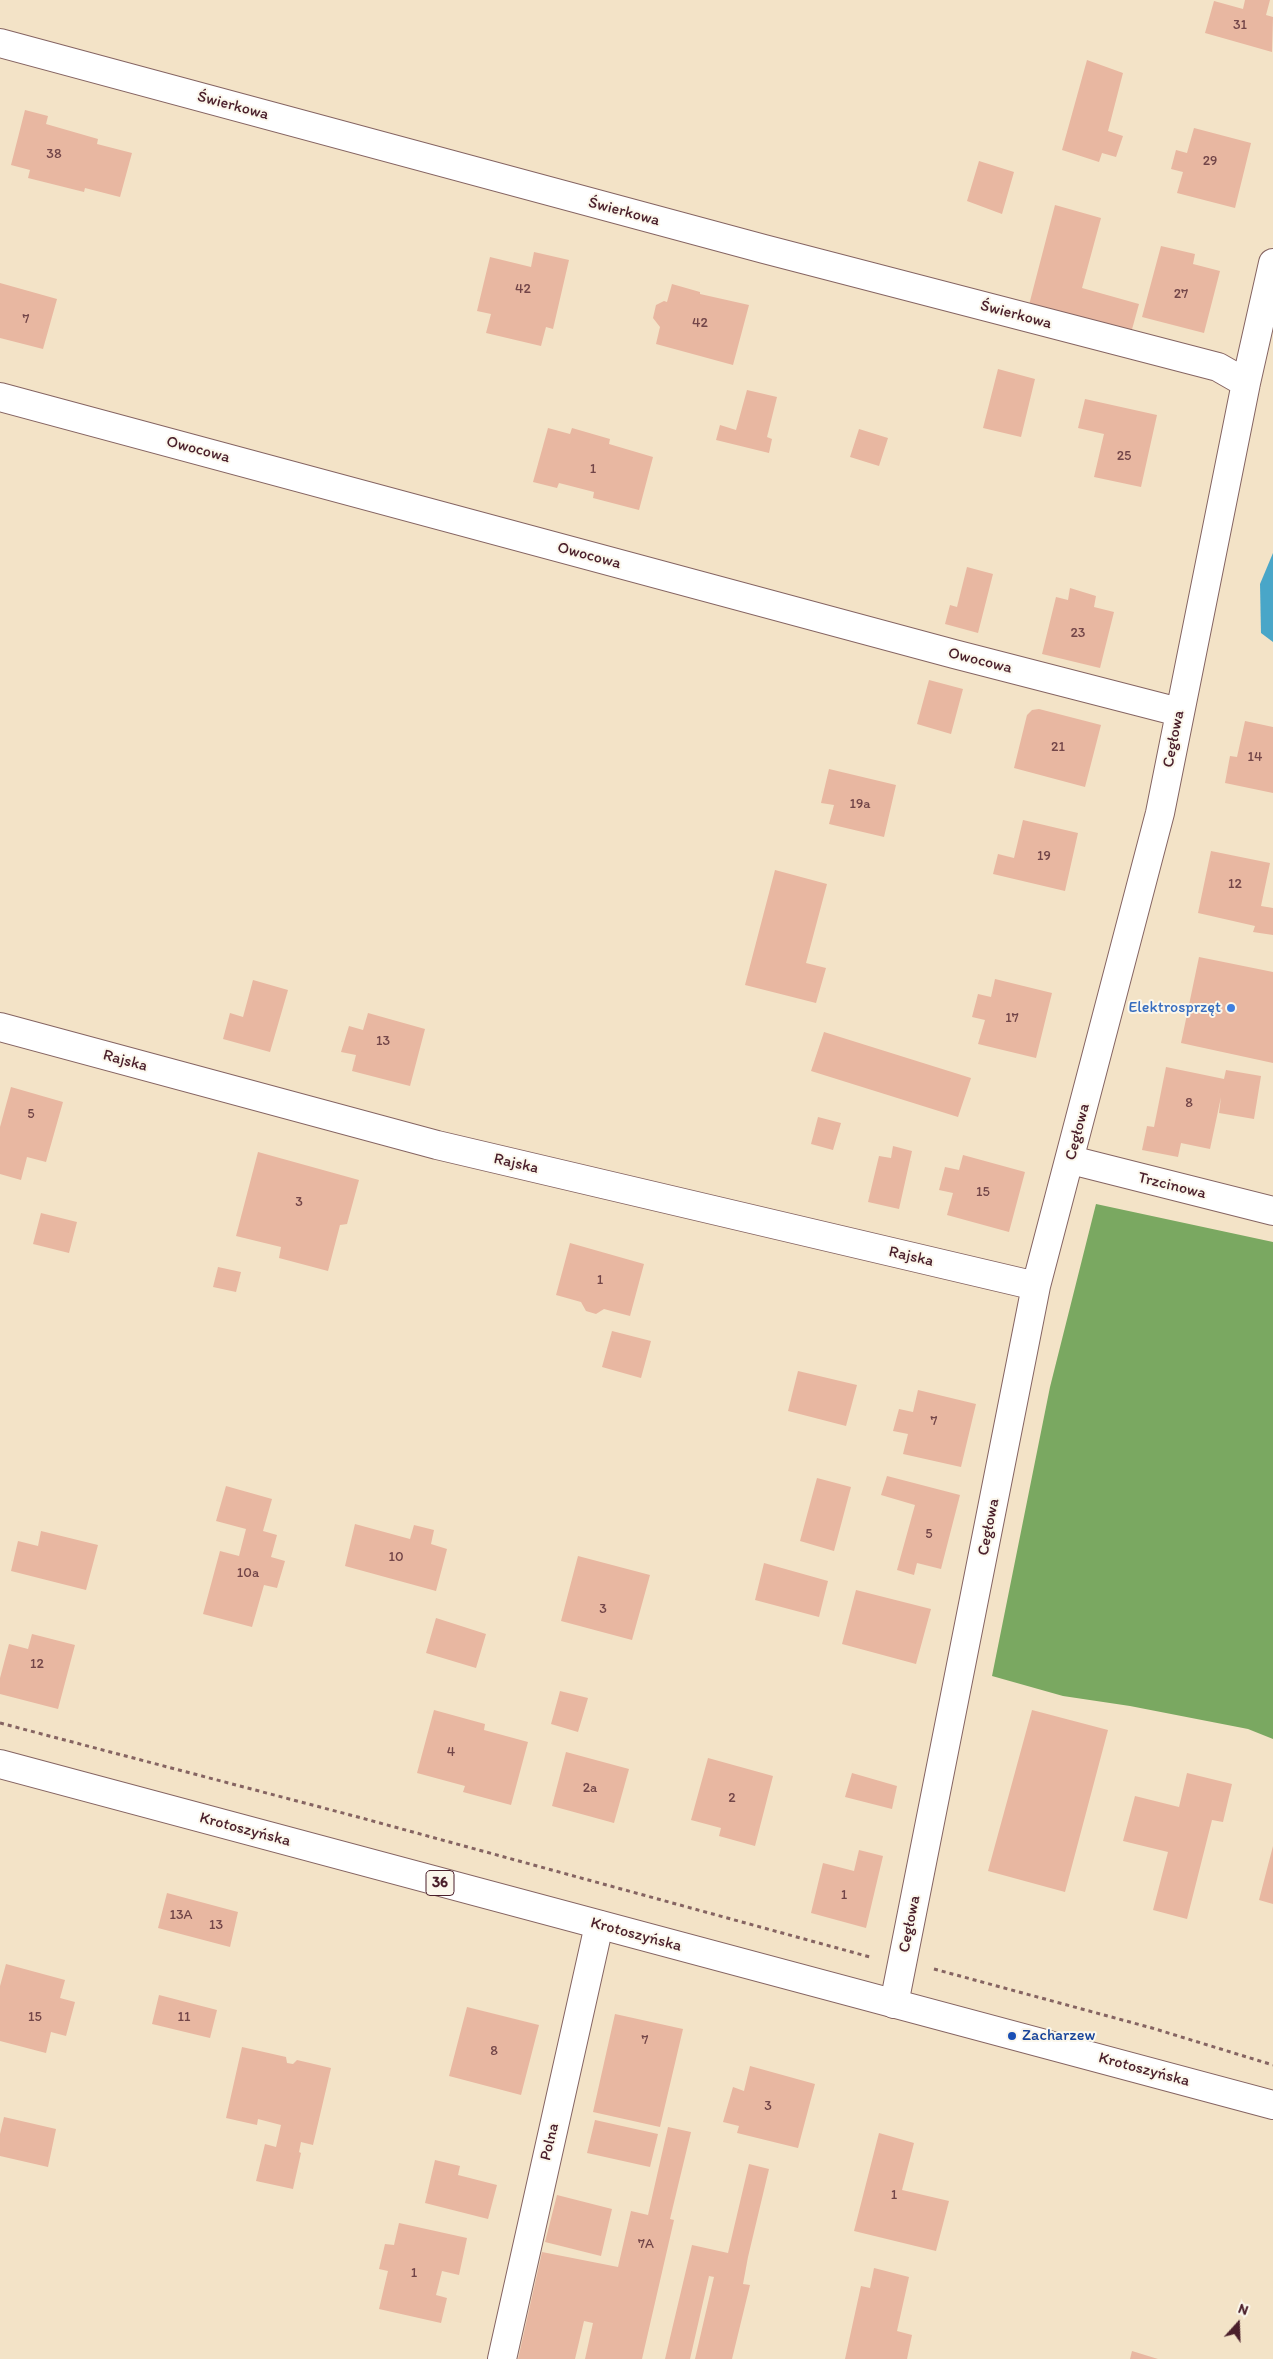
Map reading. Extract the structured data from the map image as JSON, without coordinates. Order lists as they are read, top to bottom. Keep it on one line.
{"streets":{"street":["Świerkowa","Owocowa","Cegłowa","Rajska","Trzcinowa","Krotoszyńska","36","Polna"]},"crossings":[["Świerkowa","Cegłowa"],["Owocowa","Cegłowa"],["Cegłowa","Rajska"],["Cegłowa","Trzcinowa"],["Cegłowa","Krotoszyńska"],["Krotoszyńska","Polna"]],"places":["Elektrosprzęt","Zacharzew"],"house_numbers":["31","38","29","42","27","7","42","25","1","23","21","14","19a","19","12","17","13","8","5","15","3","1","7","5","10","10a","3","12","4","2a","2","1","13A","13","15","11","7","8","3","1","7A","1"],"north":"top"}
